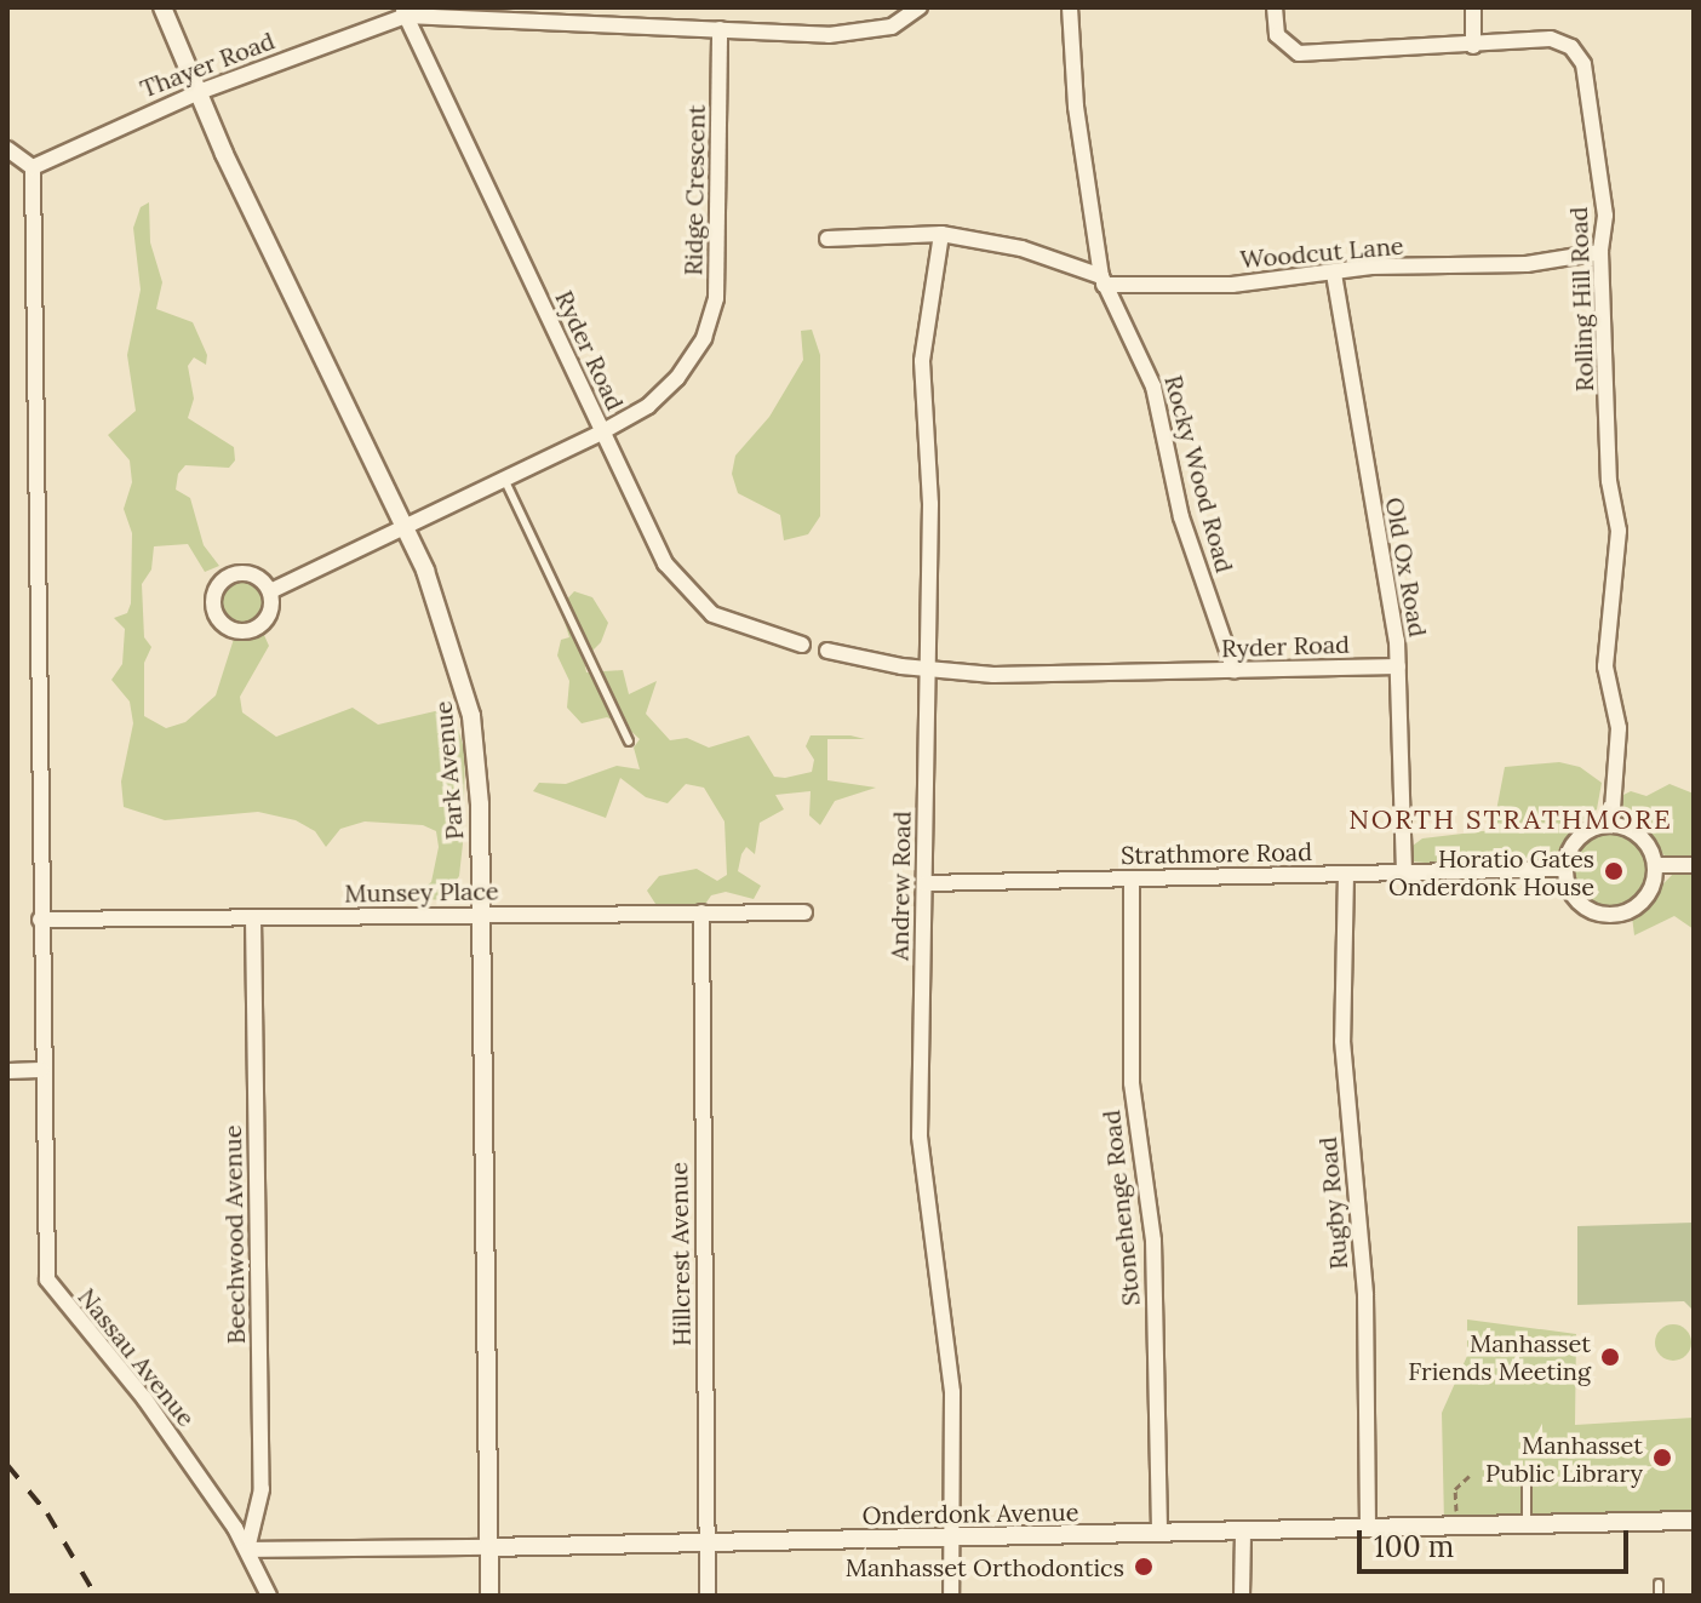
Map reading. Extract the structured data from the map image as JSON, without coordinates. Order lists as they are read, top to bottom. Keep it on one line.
{"streets":{"street":["Thayer Road","Ridge Crescent","Woodcut Lane","Rolling Hill Road","Ryder Road","Rocky Wood Road","Old Ox Road","Park Avenue","Strathmore Road","Andrew Road","Munsey Place","Rugby Road","Stonehenge Road","Beechwood Avenue","Hillcrest Avenue","Nassau Avenue","Onderdonk Avenue"]},"crossings":[["Thayer Road","Ridge Crescent"],["Thayer Road","Ryder Road"],["Thayer Road","Park Avenue"],["Thayer Road","Nassau Avenue"],["Ridge Crescent","Ryder Road"],["Ridge Crescent","Park Avenue"],["Woodcut Lane","Rolling Hill Road"],["Woodcut Lane","Rocky Wood Road"],["Woodcut Lane","Old Ox Road"],["Woodcut Lane","Andrew Road"],["Rolling Hill Road","Strathmore Road"],["Ryder Road","Rocky Wood Road"],["Ryder Road","Old Ox Road"],["Ryder Road","Andrew Road"],["Old Ox Road","Strathmore Road"],["Park Avenue","Munsey Place"],["Park Avenue","Onderdonk Avenue"],["Strathmore Road","Andrew Road"],["Strathmore Road","Rugby Road"],["Strathmore Road","Stonehenge Road"],["Andrew Road","Onderdonk Avenue"],["Munsey Place","Beechwood Avenue"],["Munsey Place","Hillcrest Avenue"],["Munsey Place","Nassau Avenue"],["Rugby Road","Onderdonk Avenue"],["Stonehenge Road","Onderdonk Avenue"],["Beechwood Avenue","Nassau Avenue"],["Beechwood Avenue","Onderdonk Avenue"],["Hillcrest Avenue","Onderdonk Avenue"],["Nassau Avenue","Onderdonk Avenue"]],"districts":["NORTH STRATHMORE"],"places":["Horatio Gates Onderdonk House","Manhasset Friends Meeting","Manhasset Public Library","Manhasset Orthodontics"],"scale_bar":"100 m"}
